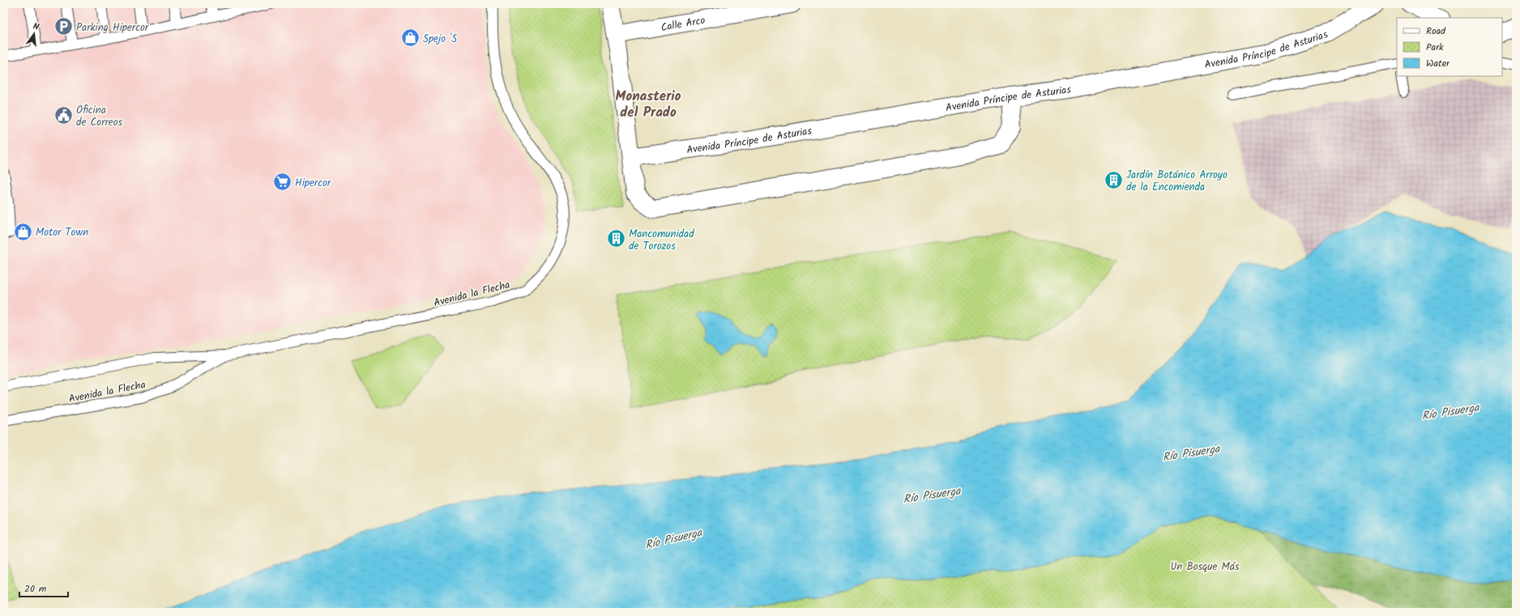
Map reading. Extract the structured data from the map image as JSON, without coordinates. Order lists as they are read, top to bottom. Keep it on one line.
{"streets":{"street":["Calle Arco","Avenida Príncipe de Asturias"],"lane":["Avenida la Flecha"]},"districts":["Monasterio del Prado"],"water":["Río Pisuerga"],"parks":["Un Bosque Más"],"places":{"parking":["Parking Hipercor"],"shop":["Spejo 'S","Motor Town"],"public building":["Oficina de Correos"],"building":["Jardín Botánico Arroyo de la Encomienda","Mancomunidad de Torozos"],"supermarket":["Hipercor"]},"legend":["Road","Park","Water"],"scale_bar":"20 m","north":"top"}
